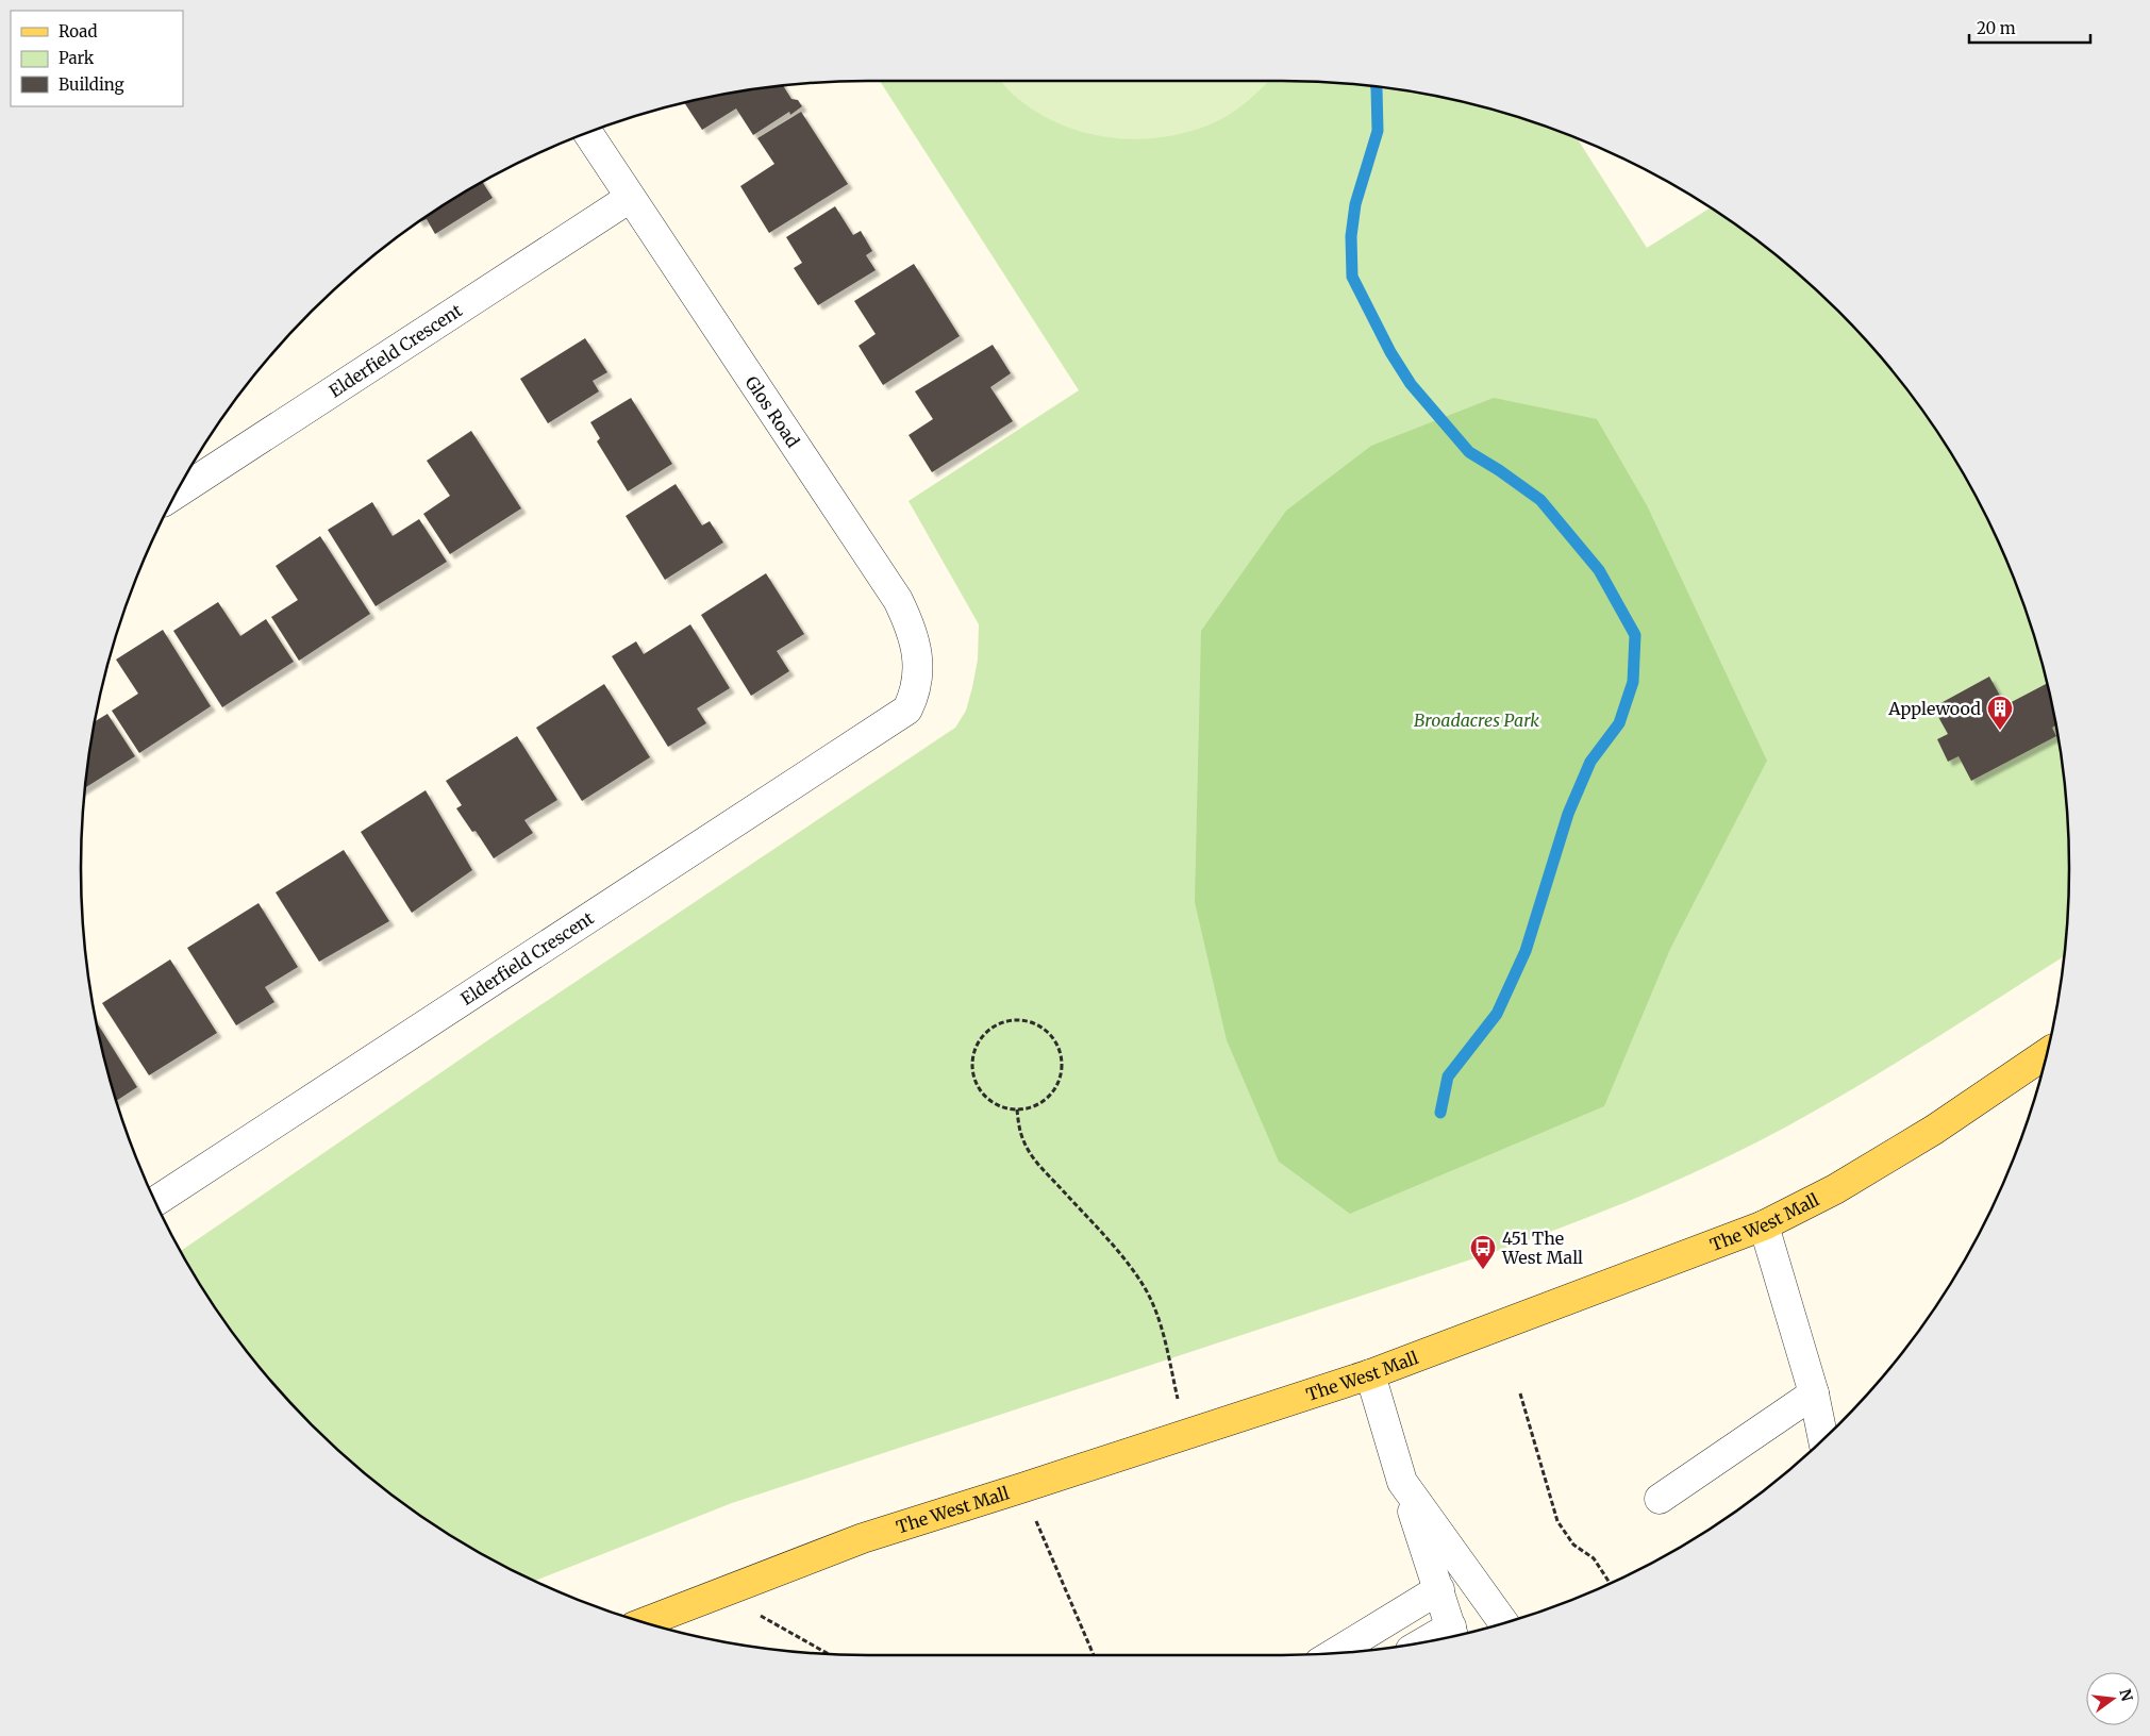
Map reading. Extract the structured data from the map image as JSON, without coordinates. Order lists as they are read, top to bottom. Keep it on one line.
{"streets":{"main road":["The West Mall"],"street":["Elderfield Crescent","Glos Road"]},"crossings":[["Elderfield Crescent","Glos Road"]],"parks":["Broadacres Park"],"places":{"building":["Applewood"],"bus stop":["451 The West Mall"]},"legend":["Road","Park","Building"],"scale_bar":"20 m","north":"right"}
